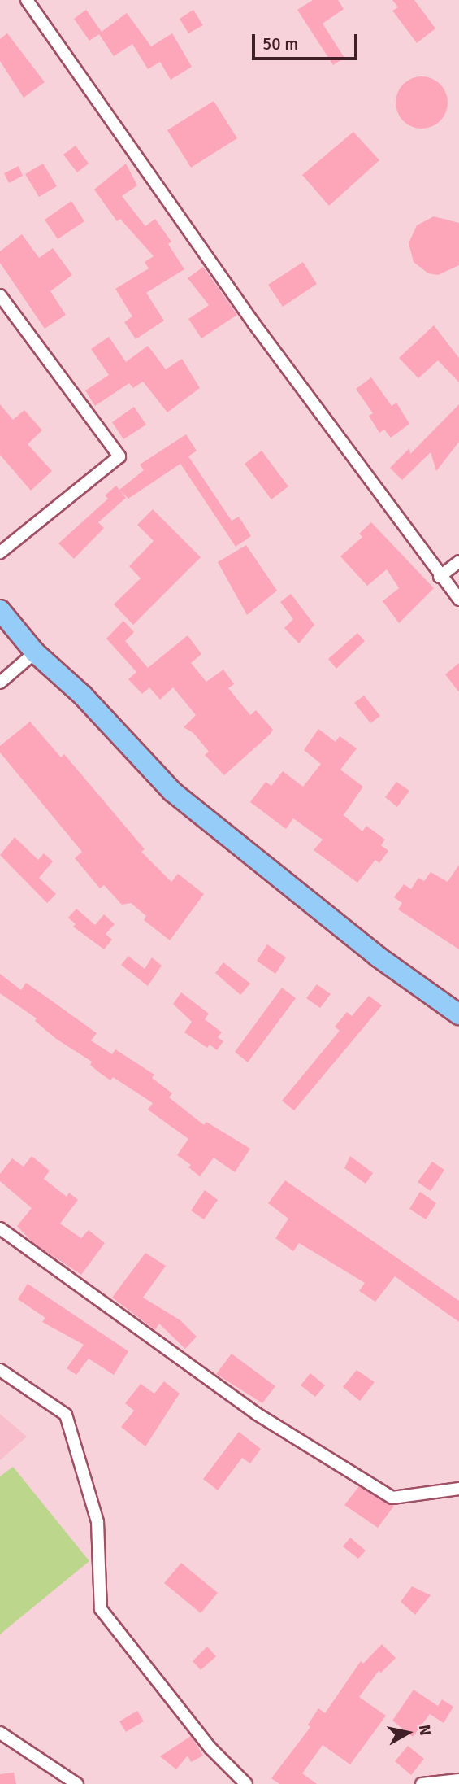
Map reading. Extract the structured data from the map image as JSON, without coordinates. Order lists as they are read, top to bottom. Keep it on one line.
{"scale_bar":"50 m","north":"right"}
